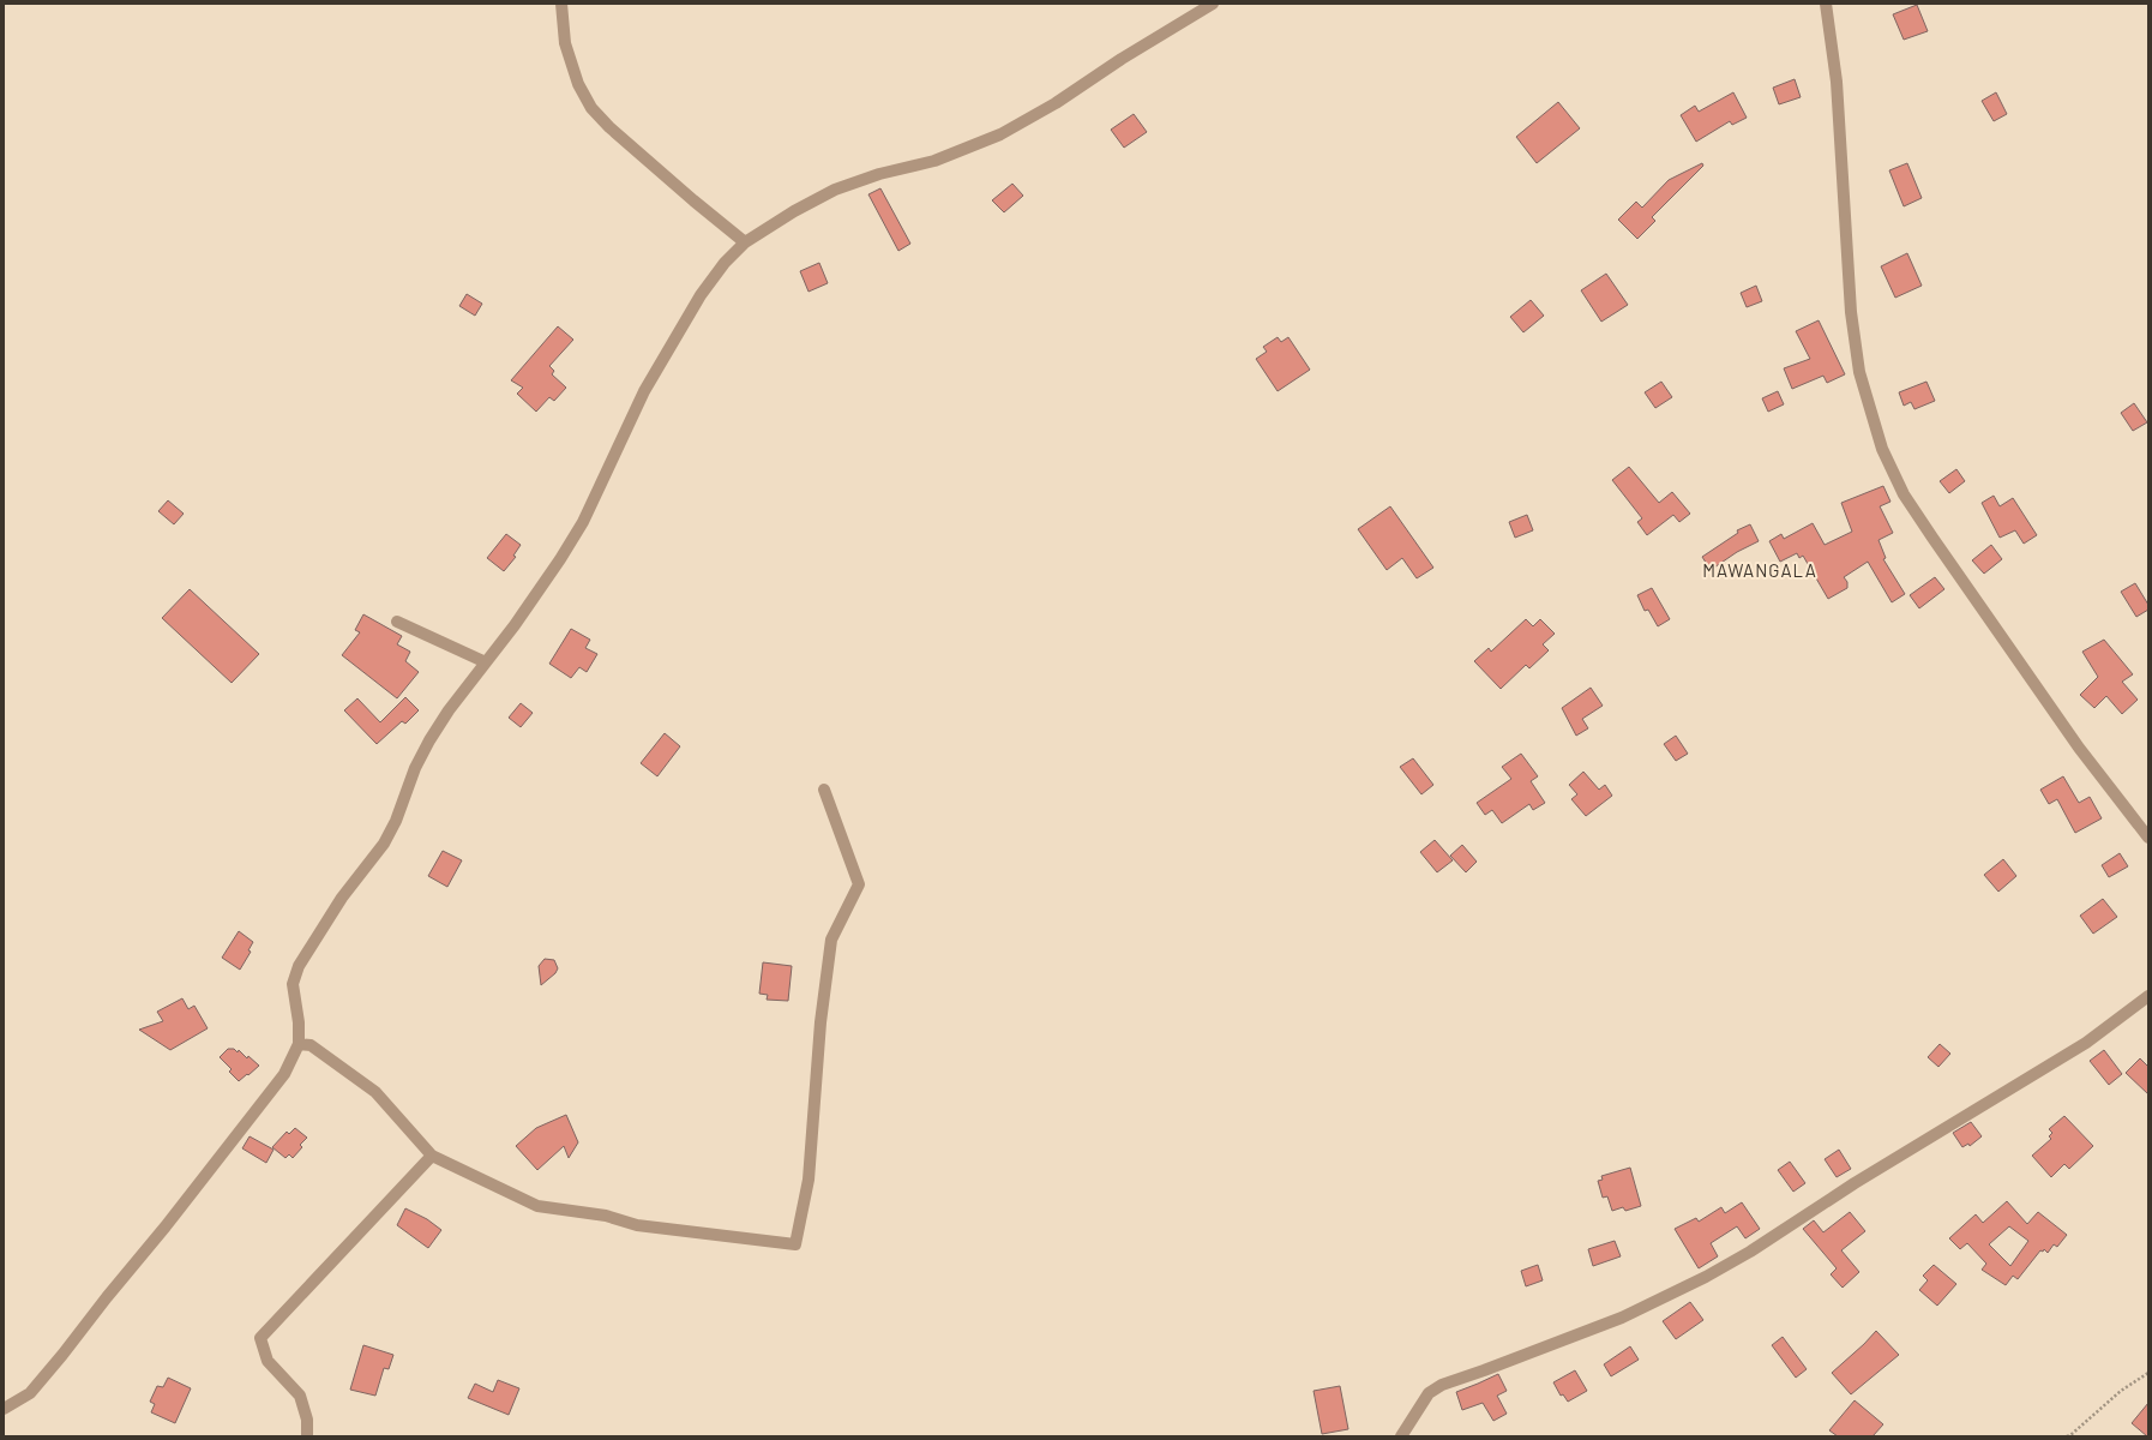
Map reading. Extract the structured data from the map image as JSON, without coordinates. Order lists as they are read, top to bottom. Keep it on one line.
{"districts":["MAWANGALA"]}
